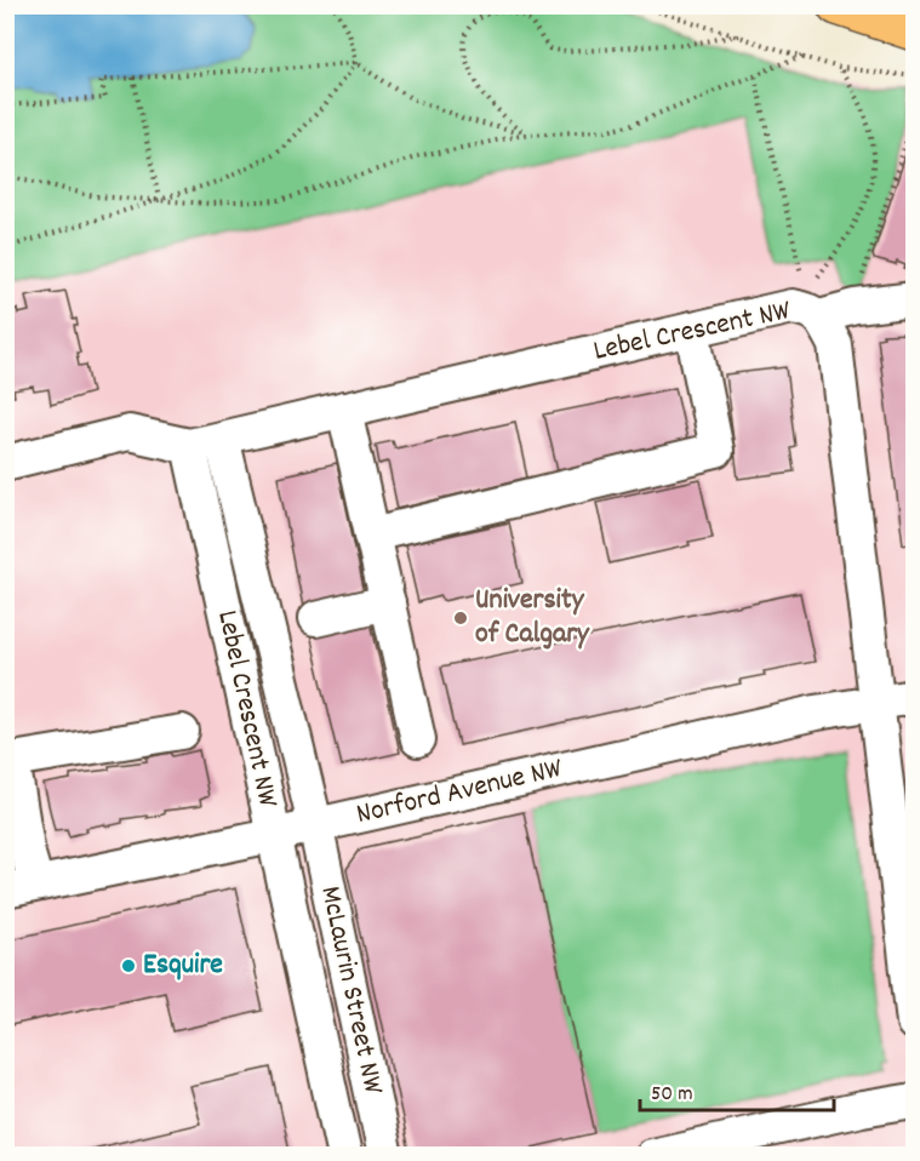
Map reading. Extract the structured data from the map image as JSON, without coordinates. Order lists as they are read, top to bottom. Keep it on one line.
{"streets":{"street":["Lebel Crescent NW","Norford Avenue NW","McLaurin Street NW"]},"crossings":[["Lebel Crescent NW","Norford Avenue NW"],["Lebel Crescent NW","McLaurin Street NW"],["Norford Avenue NW","McLaurin Street NW"]],"places":["University of Calgary","Esquire"],"scale_bar":"50 m"}
